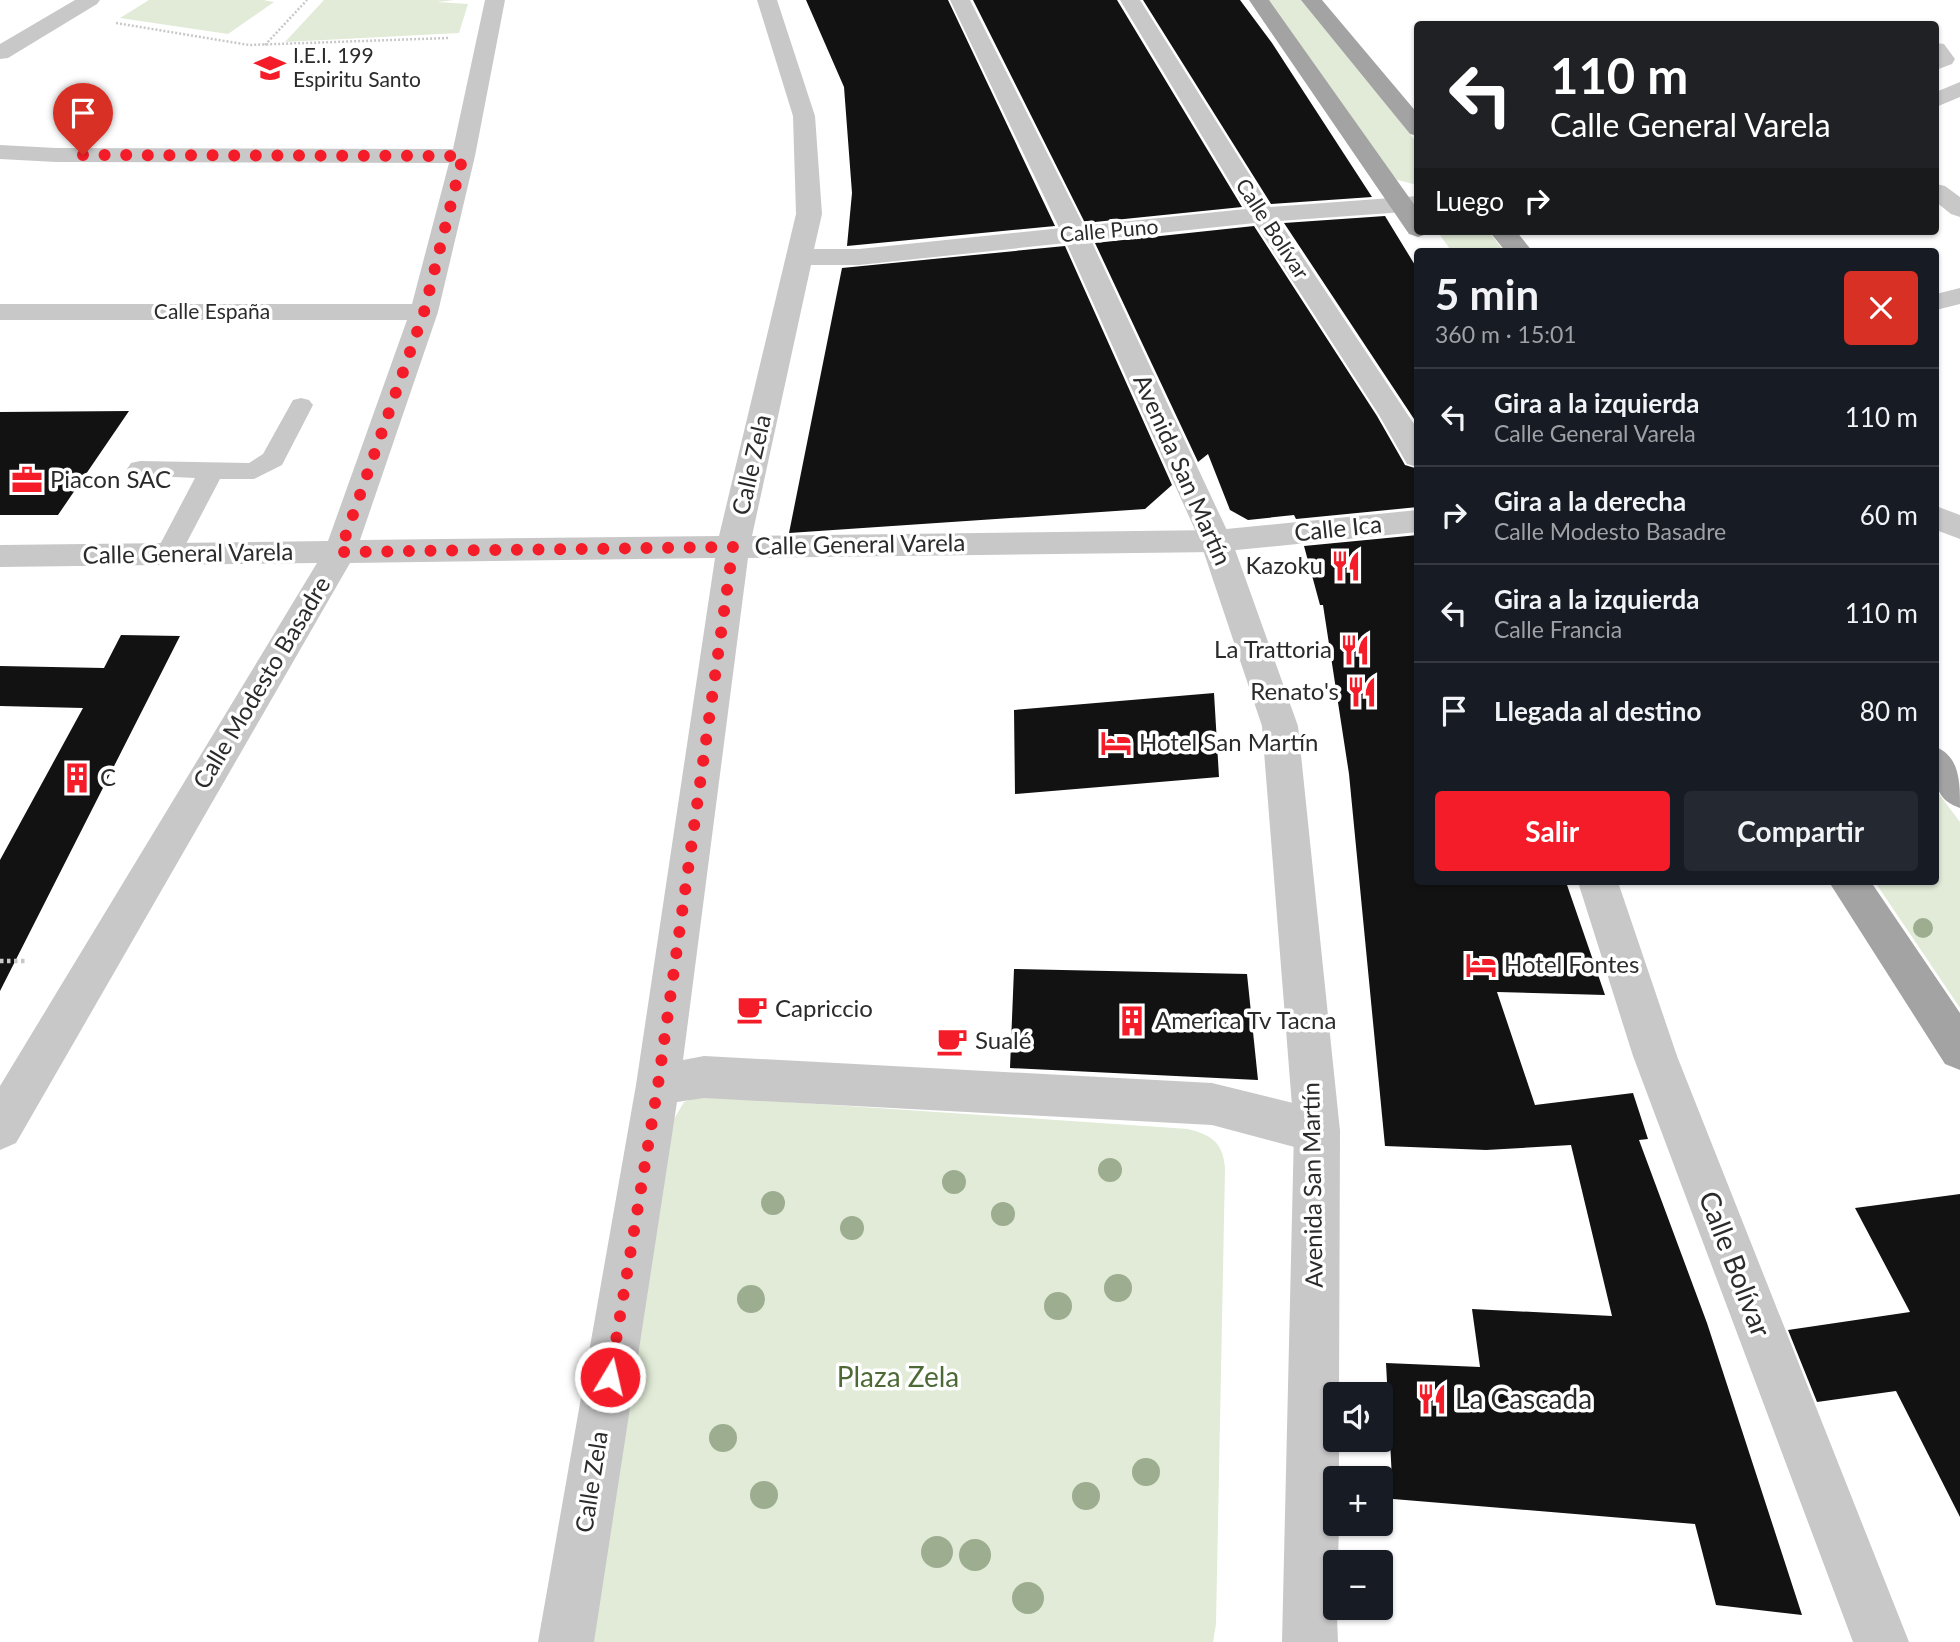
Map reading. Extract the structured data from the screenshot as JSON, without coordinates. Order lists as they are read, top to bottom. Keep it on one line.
{"streets":{"street":["Calle Bolívar","Calle Puno","Calle España","Calle Zela","Avenida San Martín","Calle Ica","Calle General Varela","Calle Modesto Basadre"]},"crossings":[["Calle Bolívar","Calle Puno"],["Calle Puno","Calle Zela"],["Calle Puno","Avenida San Martín"],["Calle España","Calle Modesto Basadre"],["Calle Zela","Calle General Varela"],["Avenida San Martín","Calle Ica"],["Avenida San Martín","Calle General Varela"],["Calle Ica","Calle General Varela"],["Calle General Varela","Calle Modesto Basadre"]],"parks":["Plaza Zela"],"places":{"school or university":["I.E.I. 199 Espiritu Santo"],"office":["Piacon SAC"],"restaurant":["Kazoku","La Trattoria","Renato's","La Cascada"],"hotel":["Hotel San Martín","Hotel Fontes"],"building":["C","America Tv Tacna"],"cafe":["Capriccio","Sualé"]},"page":{"turn":["110 m","Calle General Varela"],"then":"Luego","heading":["5 min","360 m · 15:01"],"list":[{"name":"Gira a la izquierda","note":"Calle General Varela","value":"110 m"},{"name":"Gira a la derecha","note":"Calle Modesto Basadre","value":"60 m"},{"name":"Gira a la izquierda","note":"Calle Francia","value":"110 m"},{"name":"Llegada al destino","value":"80 m"}],"buttons":["Salir","Compartir"],"map_buttons":["+","−"]}}
